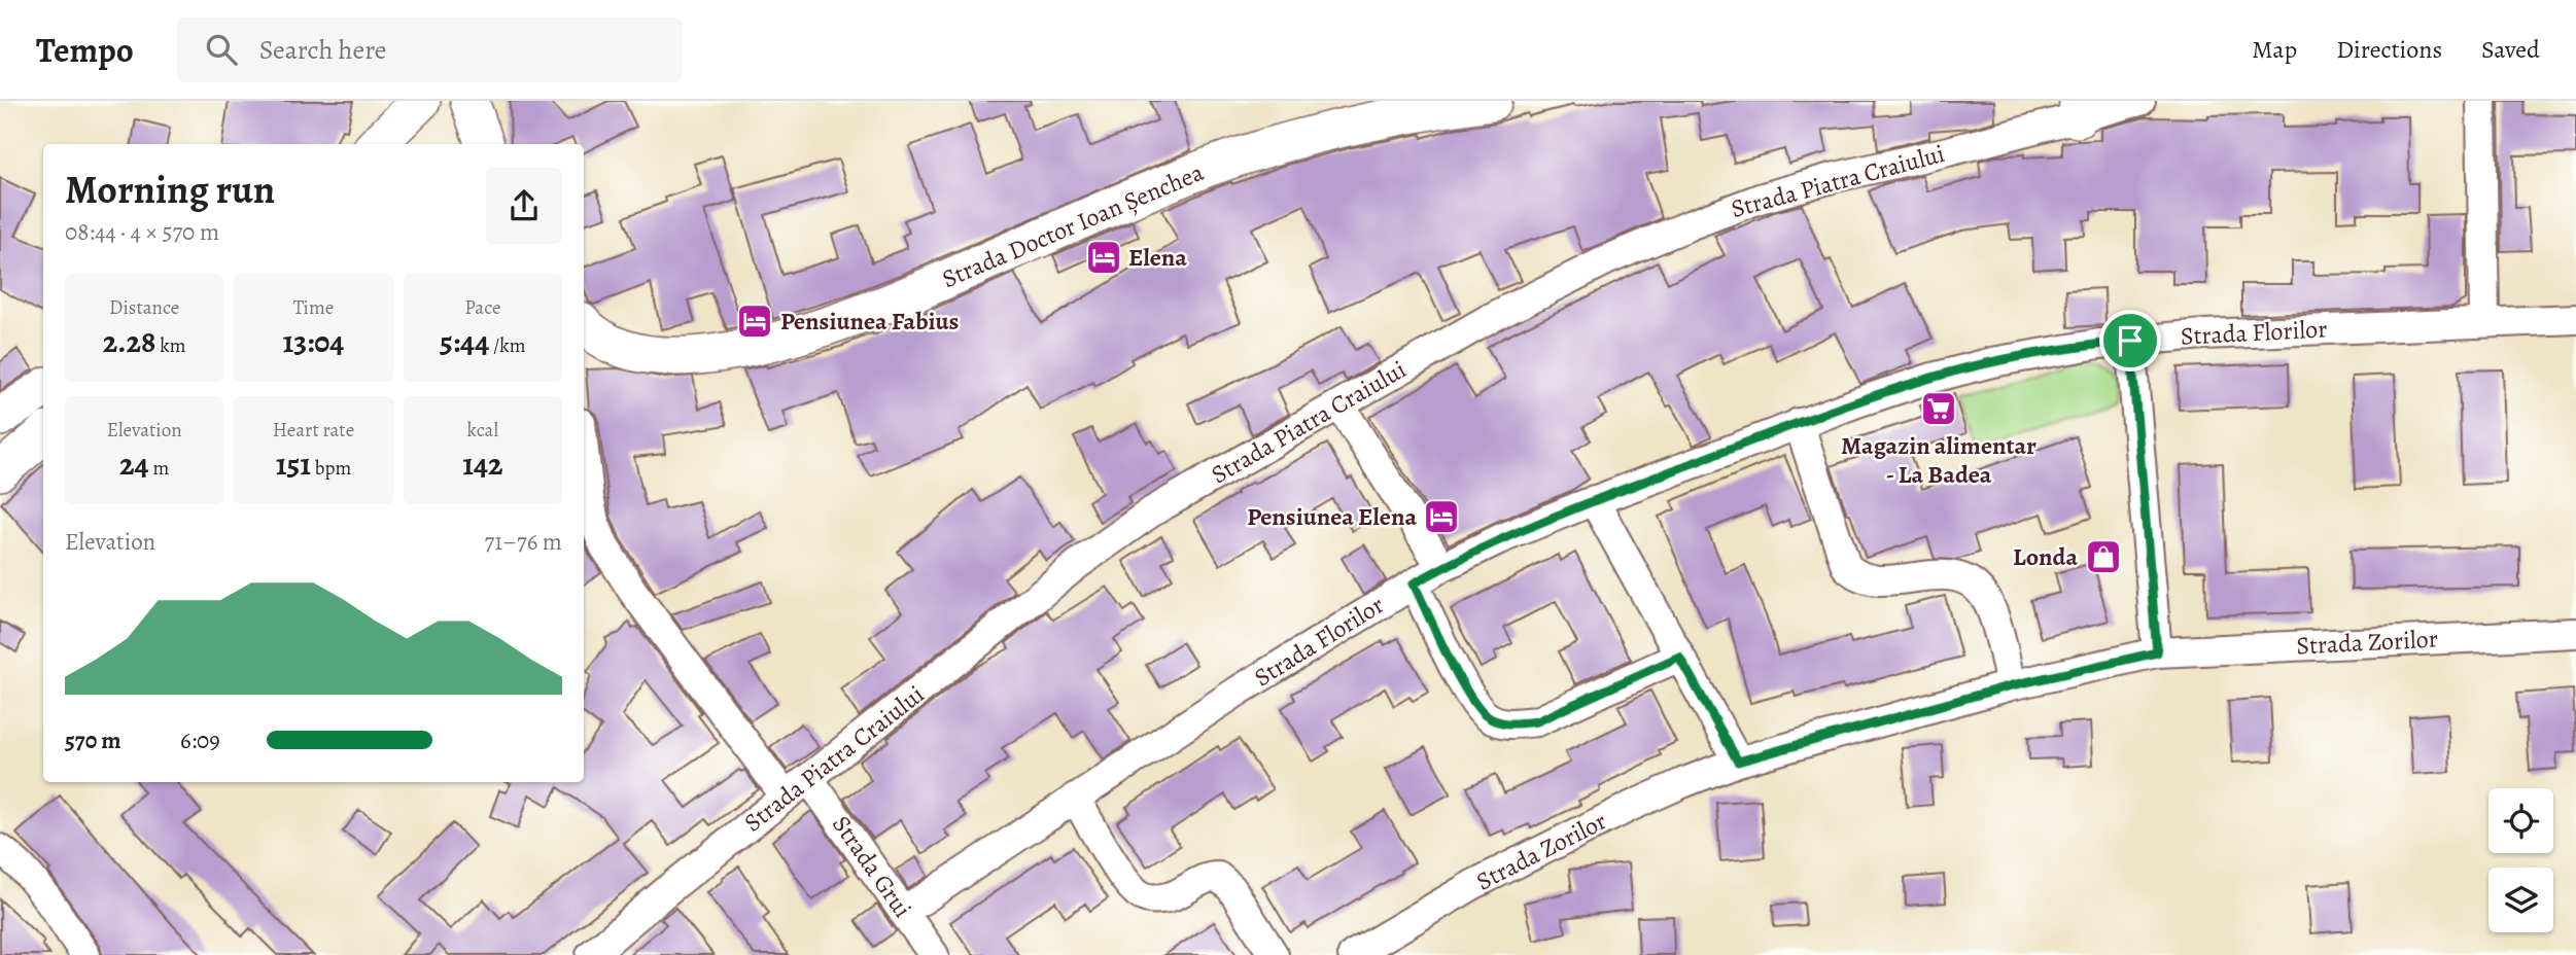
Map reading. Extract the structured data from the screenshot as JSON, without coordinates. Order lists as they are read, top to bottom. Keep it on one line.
{"streets":{"main road":["Strada Doctor Ioan Șenchea"],"street":["Strada Piatra Craiului","Strada Florilor","Strada Zorilor","Strada Grui"]},"crossings":[["Strada Piatra Craiului","Strada Grui"],["Strada Florilor","Strada Grui"]],"places":{"hotel":["Elena","Pensiunea Fabius","Pensiunea Elena"],"supermarket":["Magazin alimentar - La Badea"],"shop":["Londa"]},"page":{"header":"Tempo","search":"Search here","nav":["Map","Directions","Saved"],"heading":["Morning run","08:44 · 4 × 570 m"],"stats":[["Distance","2.28 km"],["Time","13:04"],["Pace","5:44 /km"],["Elevation","24 m"],["Heart rate","151 bpm"],["kcal","142"]],"chart":["Elevation","71–76 m"],"list":[{"name":"570 m","note":"6:09"}]}}
